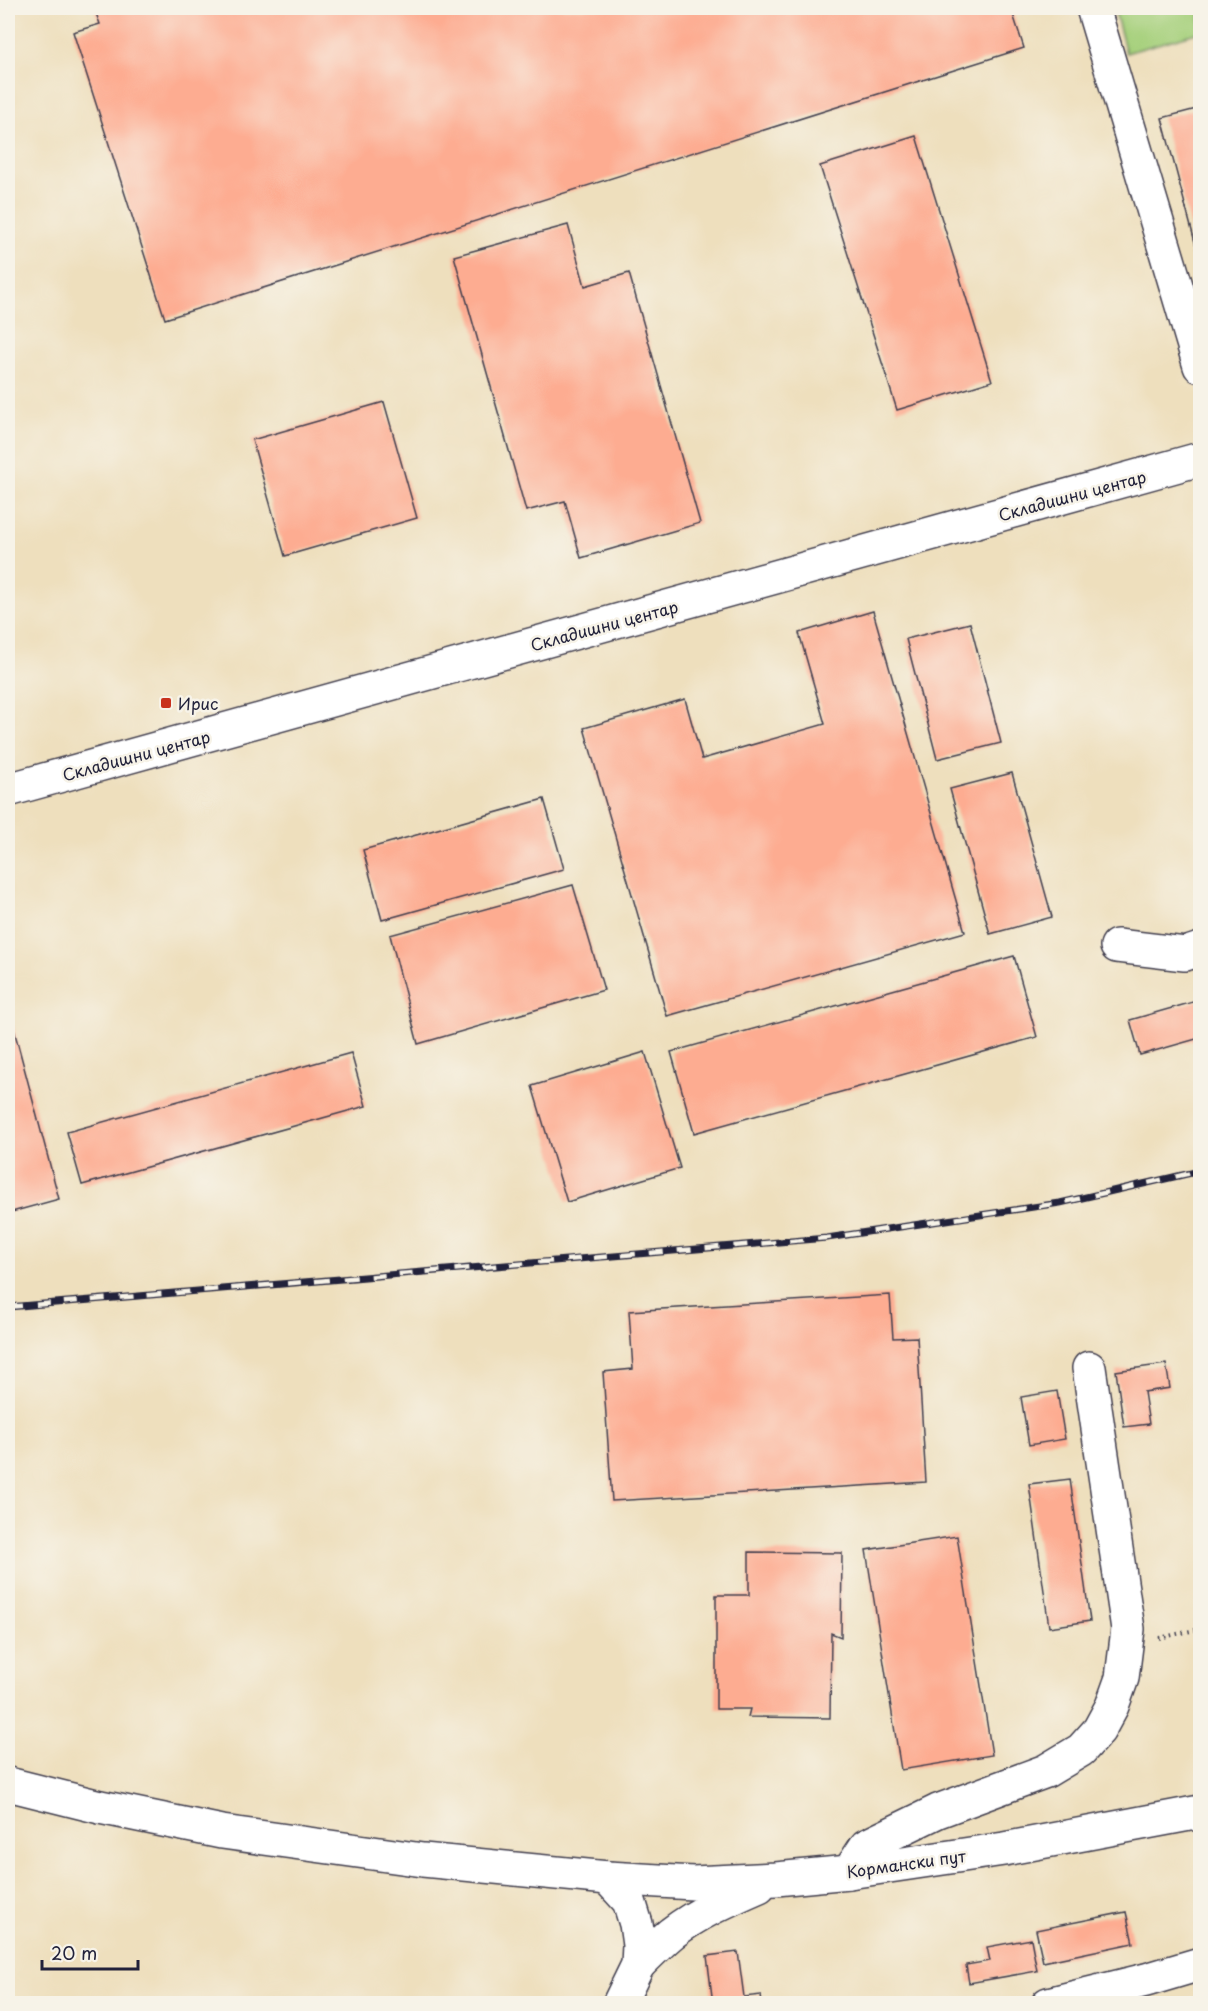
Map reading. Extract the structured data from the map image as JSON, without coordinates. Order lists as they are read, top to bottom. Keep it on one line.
{"streets":{"street":["Складишни центар","Кормански пут"]},"places":{"transit":["Ирис"]},"scale_bar":"20 m"}
